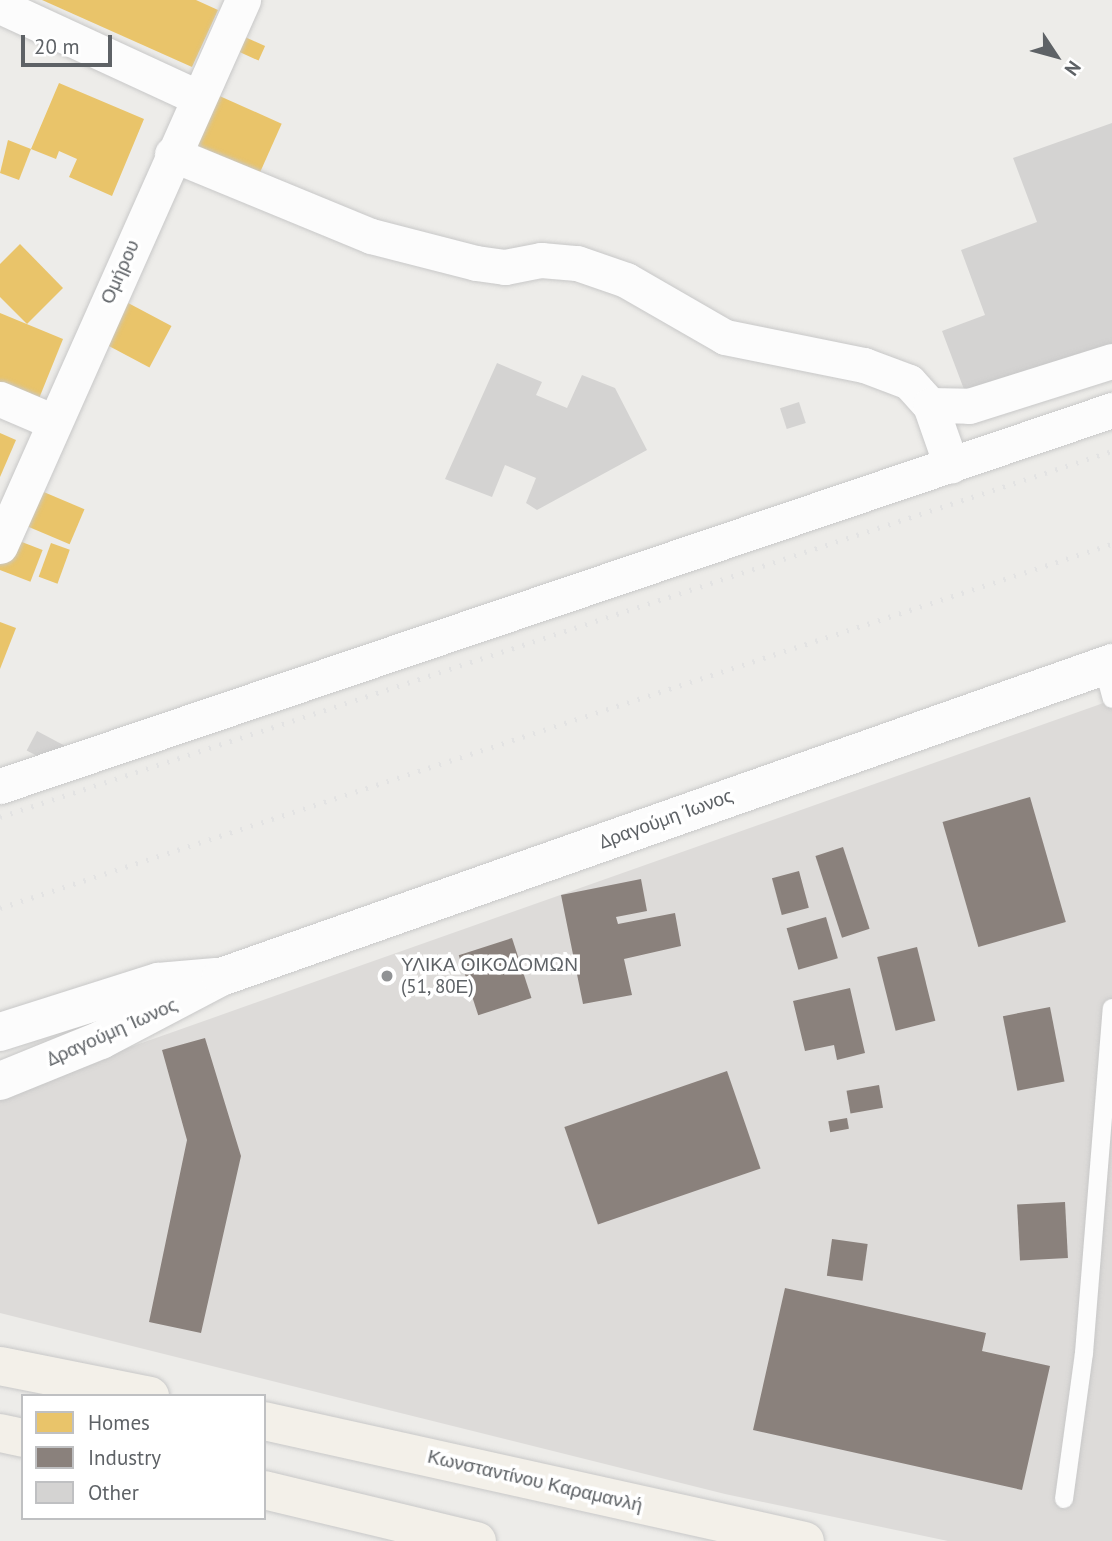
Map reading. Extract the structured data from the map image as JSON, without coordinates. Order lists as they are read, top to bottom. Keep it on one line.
{"streets":{"main road":["Δραγούμη Ίωνος","Κωνσταντίνου Καραμανλή"],"street":["Ομήρου"]},"places":["ΥΛΙΚΑ ΟΙΚΟΔΟΜΩΝ (51, 80Ε)"],"legend":["Homes","Industry","Other"],"scale_bar":"20 m","north":"bottom right"}
